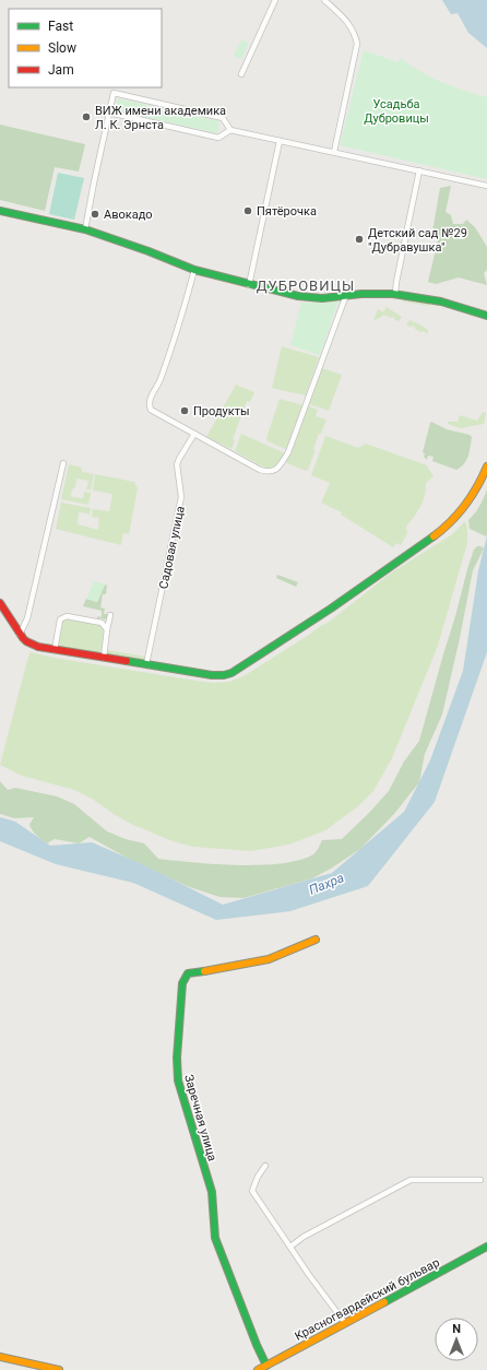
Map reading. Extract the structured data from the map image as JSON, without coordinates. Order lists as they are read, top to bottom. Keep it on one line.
{"streets":{"street":["Садовая улица","Заречная улица","Красногвардейский бульвар"]},"crossings":[["Заречная улица","Красногвардейский бульвар"]],"districts":["ДУБРОВИЦЫ"],"water":["Пахра"],"parks":["Усадьба Дубровицы"],"places":["ВИЖ имени академика Л. К. Эрнста","Пятёрочка","Авокадо","Детский сад №29 \"Дубравушка\"","Продукты"],"legend":["Fast","Slow","Jam"],"north":"top"}
